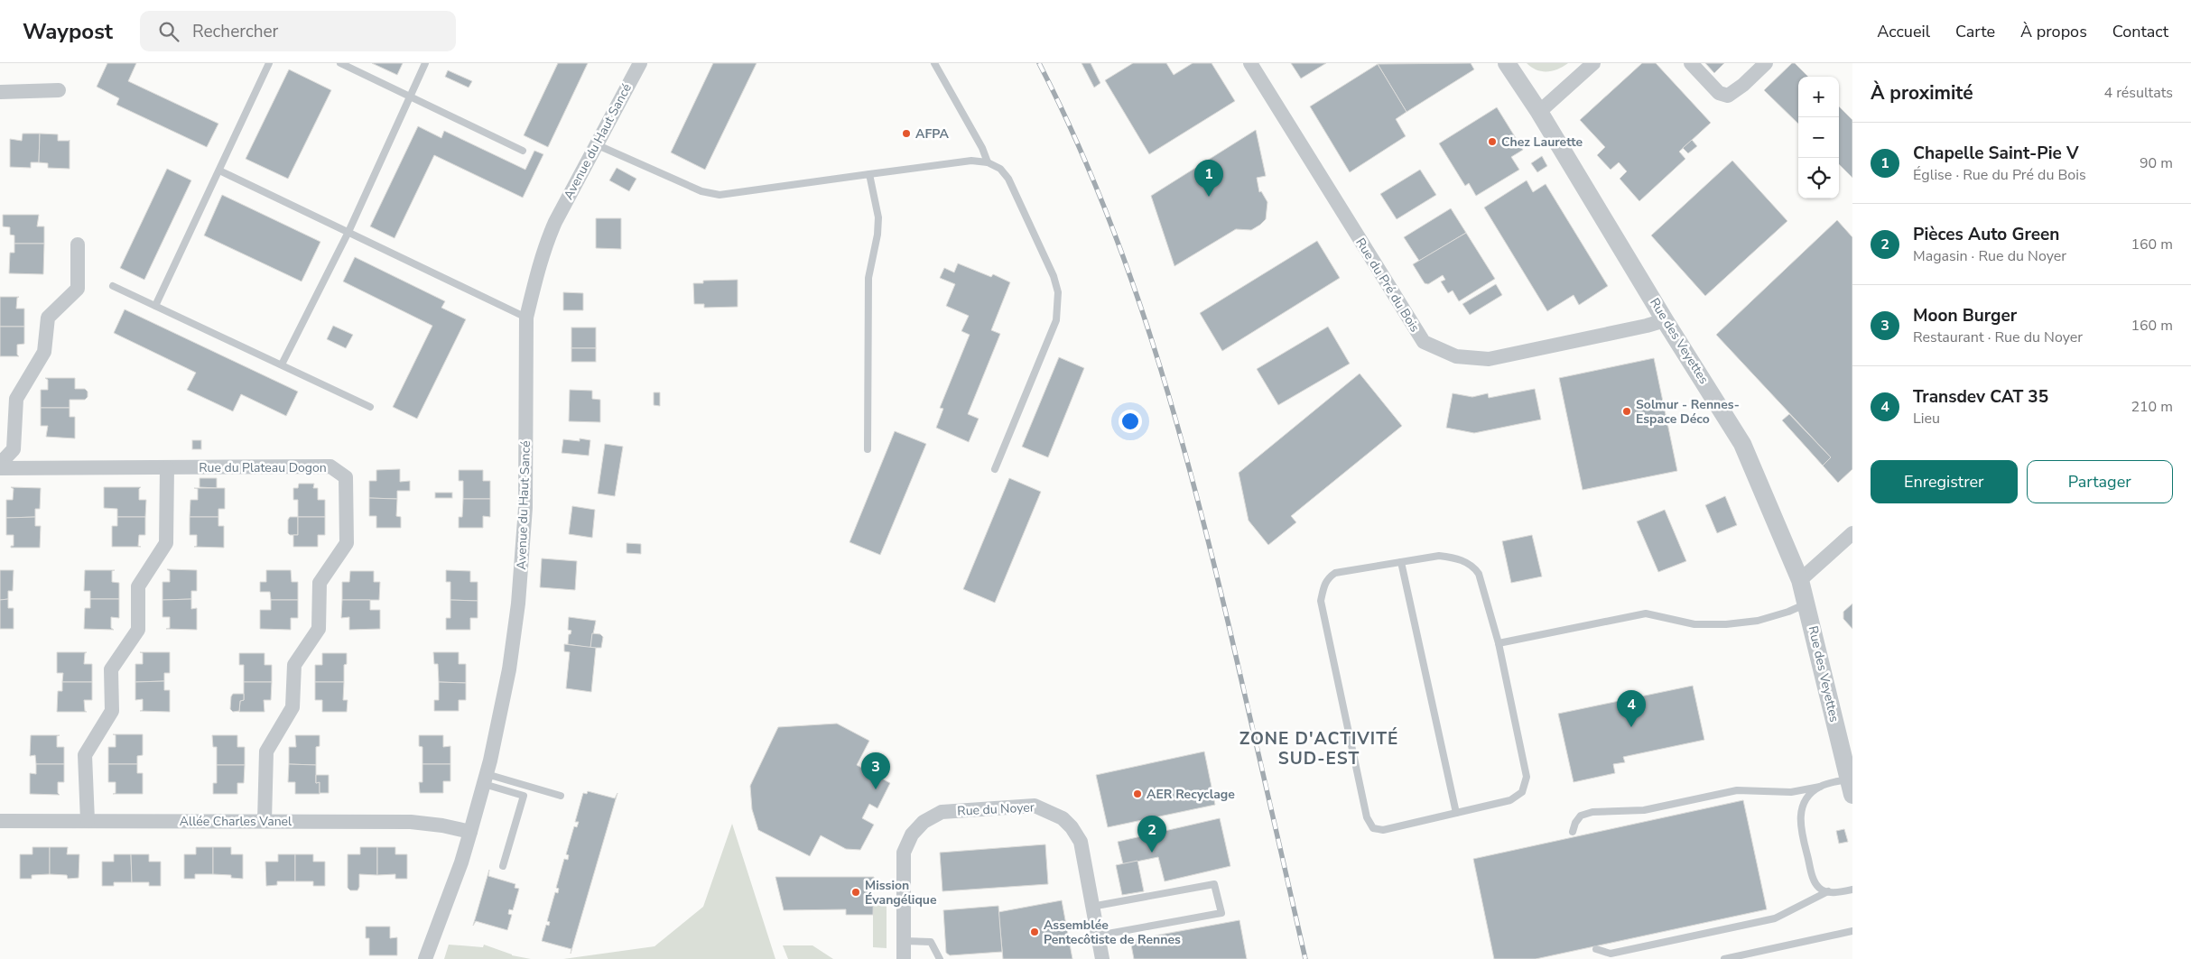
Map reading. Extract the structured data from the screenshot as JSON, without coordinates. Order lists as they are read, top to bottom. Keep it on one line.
{"streets":{"street":["Avenue du Haut Sancé","Rue du Pré du Bois","Rue des Veyettes","Rue du Plateau Dogon","Rue du Noyer","Allée Charles Vanel"]},"crossings":[["Avenue du Haut Sancé","Allée Charles Vanel"],["Rue du Pré du Bois","Rue des Veyettes"],["Rue du Plateau Dogon","Allée Charles Vanel"]],"districts":["ZONE D'ACTIVITÉ SUD-EST"],"places":["AFPA","Chez Laurette","Solmur - Rennes- Espace Déco","AER Recyclage","Mission Évangélique","Assemblée Pentecôtiste de Rennes"],"page":{"header":"Waypost","search":"Rechercher","nav":["Accueil","Carte","À propos","Contact"],"heading":["À proximité","4 résultats"],"map_buttons":["+","−"],"list":[{"mark":"1","name":"Chapelle Saint-Pie V","note":"Église · Rue du Pré du Bois","value":"90 m"},{"mark":"2","name":"Pièces Auto Green","note":"Magasin · Rue du Noyer","value":"160 m"},{"mark":"3","name":"Moon Burger","note":"Restaurant · Rue du Noyer","value":"160 m"},{"mark":"4","name":"Transdev CAT 35","note":"Lieu","value":"210 m"}],"pins":["1","4","3","2"],"buttons":["Enregistrer","Partager"]}}
